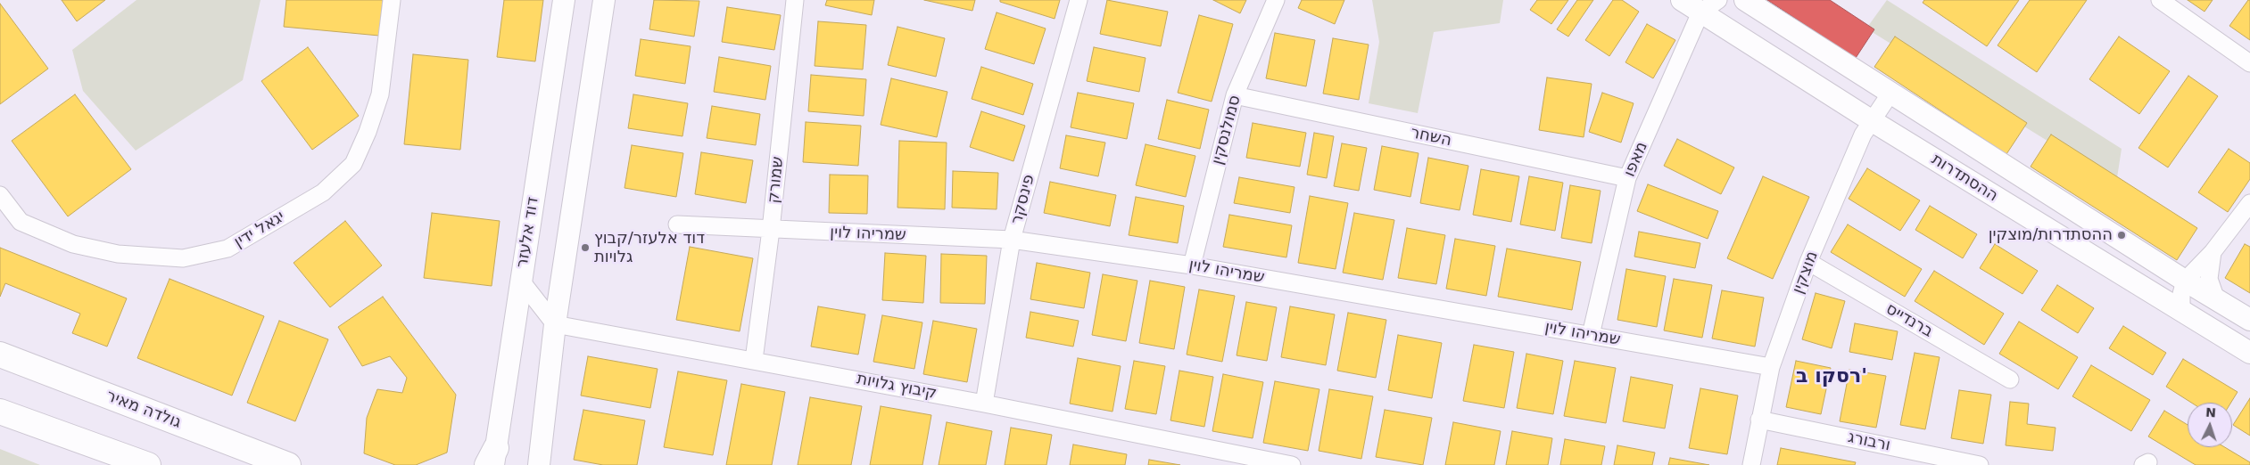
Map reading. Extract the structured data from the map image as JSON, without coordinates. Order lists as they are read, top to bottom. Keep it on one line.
{"streets":{"main road":["גולדה מאיר"],"street":["סמולנסקין","השחר","מאפו","ההסתדרות","שמורק","פינסקר","יגאל ידין","דוד אלעזר","שמריהו לוין","מוצקין","ברנדייס","קיבוץ גלויות","ורבורג"]},"crossings":[["סמולנסקין","השחר"],["סמולנסקין","שמריהו לוין"],["השחר","מאפו"],["מאפו","ההסתדרות"],["מאפו","שמריהו לוין"],["ההסתדרות","מוצקין"],["שמורק","שמריהו לוין"],["שמורק","קיבוץ גלויות"],["פינסקר","שמריהו לוין"],["פינסקר","קיבוץ גלויות"],["שמריהו לוין","מוצקין"],["מוצקין","ברנדייס"],["מוצקין","ורבורג"]],"districts":["רסקו ב'"],"places":["ההסתדרות/מוצקין","דוד אלעזר/קבוץ גלויות"],"north":"top"}
